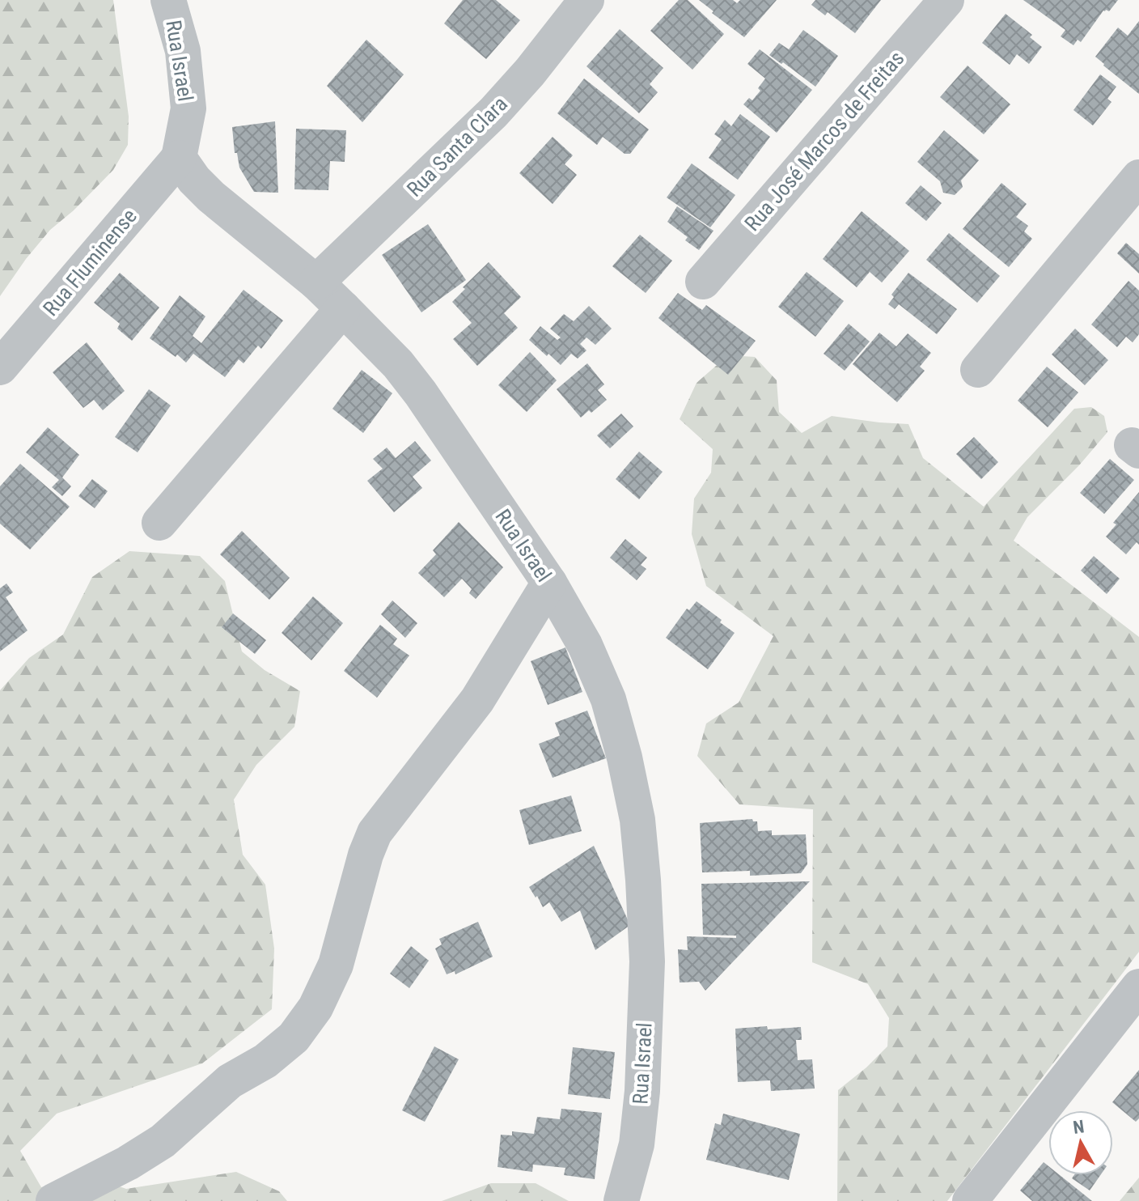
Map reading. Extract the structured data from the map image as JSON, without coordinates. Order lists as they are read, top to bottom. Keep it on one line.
{"streets":{"street":["Rua Israel","Rua José Marcos de Freitas","Rua Santa Clara","Rua Fluminense"]},"crossings":[["Rua Israel","Rua Santa Clara"],["Rua Israel","Rua Fluminense"]],"north":"top"}
